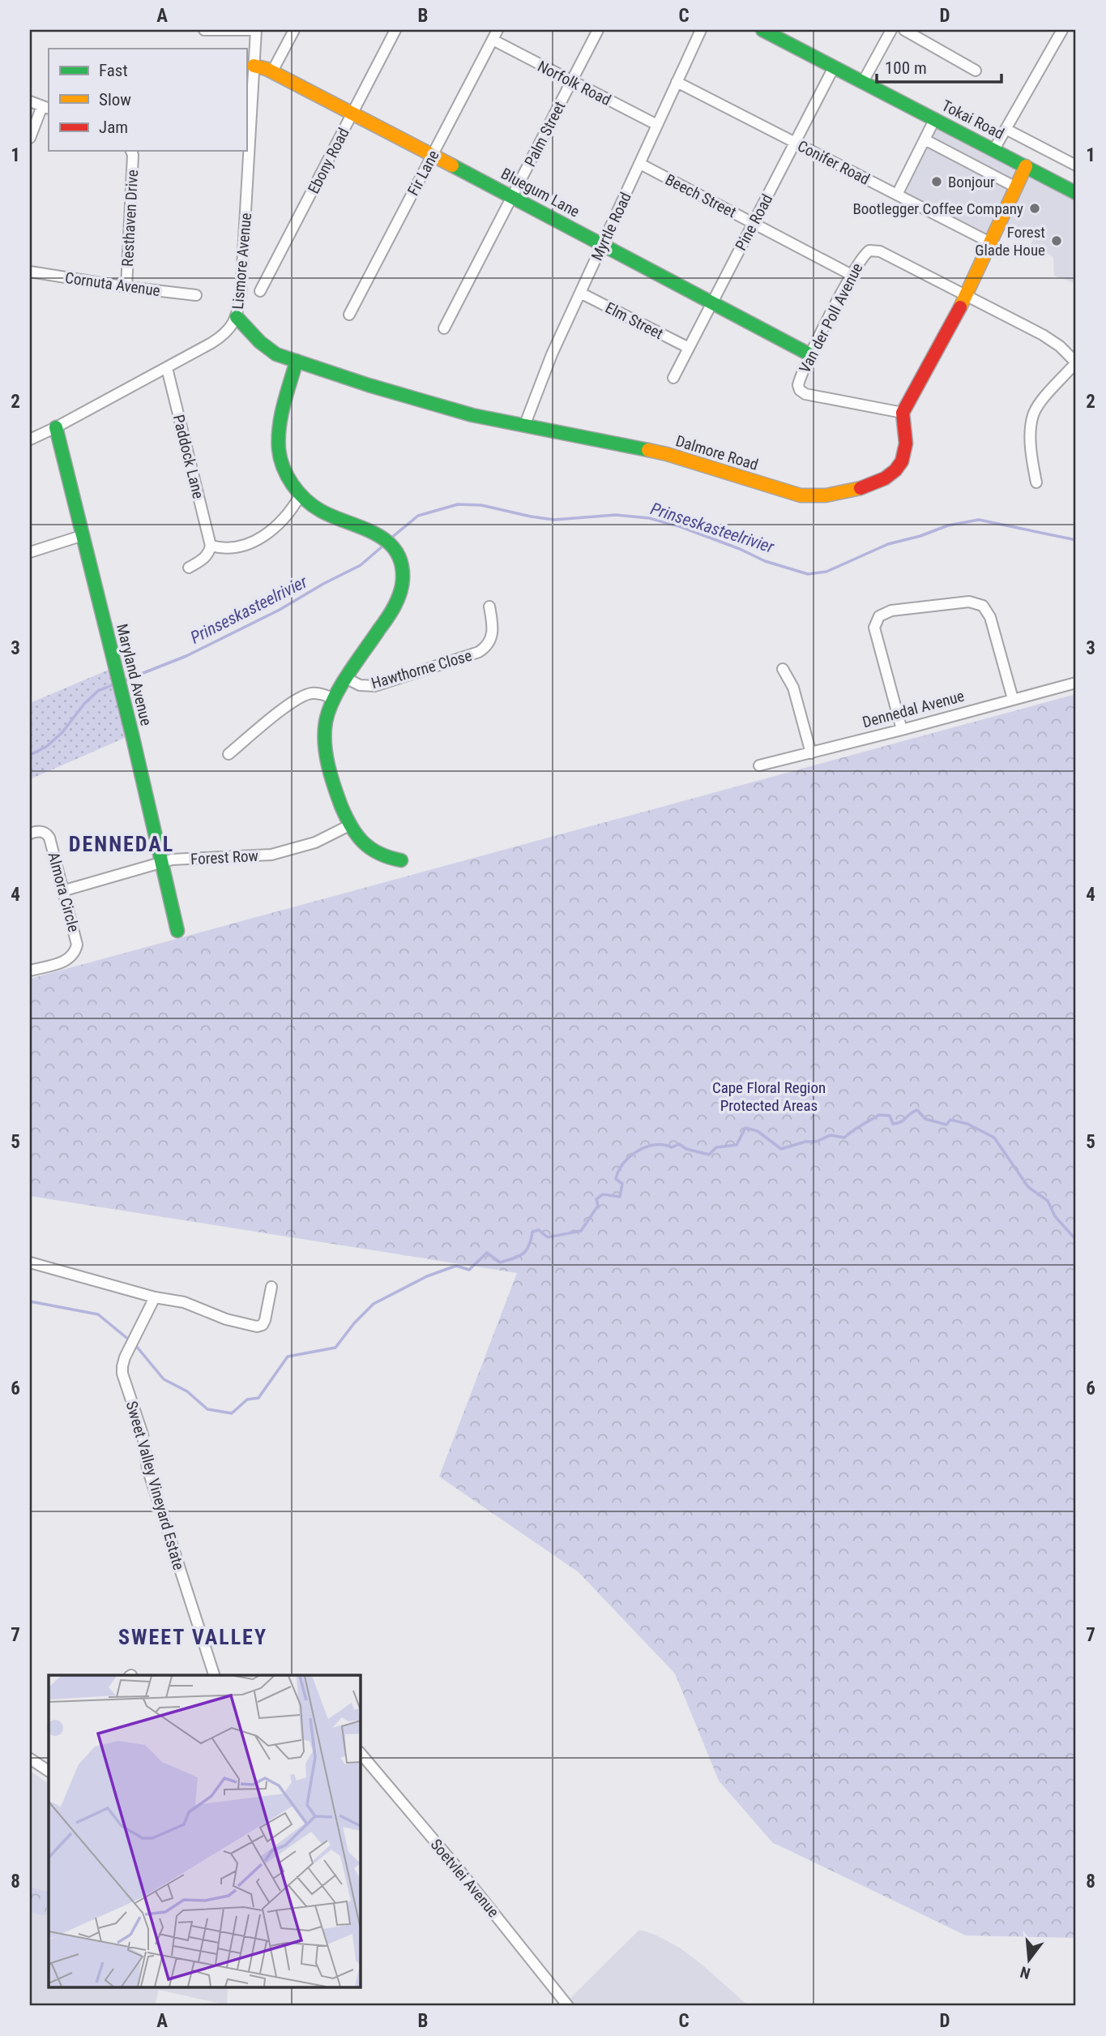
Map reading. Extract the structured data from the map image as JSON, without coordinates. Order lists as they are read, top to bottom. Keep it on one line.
{"streets":{"street":["Norfolk Road","Tokai Road","Palm Street","Ebony Road","Conifer Road","Fir Lane","Bluegum Lane","Beech Street","Resthaven Drive","Pine Road","Myrtle Road","Lismore Avenue","Cornuta Avenue","Van der Poll Avenue","Elm Street","Dalmore Road","Paddock Lane","Hawthorne Close","Maryland Avenue","Dennedal Avenue","Forest Row","Almora Circle","Sweet Valley Vineyard Estate","Soetvlei Avenue"]},"crossings":[["Norfolk Road","Palm Street"],["Norfolk Road","Fir Lane"],["Norfolk Road","Myrtle Road"],["Tokai Road","Pine Road"],["Palm Street","Bluegum Lane"],["Ebony Road","Bluegum Lane"],["Conifer Road","Pine Road"],["Conifer Road","Myrtle Road"],["Fir Lane","Bluegum Lane"],["Bluegum Lane","Pine Road"],["Bluegum Lane","Myrtle Road"],["Bluegum Lane","Lismore Avenue"],["Bluegum Lane","Van der Poll Avenue"],["Beech Street","Pine Road"],["Beech Street","Myrtle Road"],["Beech Street","Van der Poll Avenue"],["Resthaven Drive","Cornuta Avenue"],["Pine Road","Elm Street"],["Myrtle Road","Elm Street"],["Myrtle Road","Dalmore Road"],["Lismore Avenue","Dalmore Road"],["Lismore Avenue","Paddock Lane"],["Lismore Avenue","Maryland Avenue"],["Van der Poll Avenue","Dalmore Road"],["Maryland Avenue","Forest Row"],["Forest Row","Almora Circle"]],"districts":["DENNEDAL","SWEET VALLEY"],"water":["Prinseskasteelrivier"],"parks":["Cape Floral Region Protected Areas"],"places":["Bonjour","Bootlegger Coffee Company","Forest Glade Houe"],"legend":["Fast","Slow","Jam"],"scale_bar":"100 m","north":"bottom","grid":{"columns":["A","B","C","D"],"rows":["1","2","3","4","5","6","7","8"]}}
